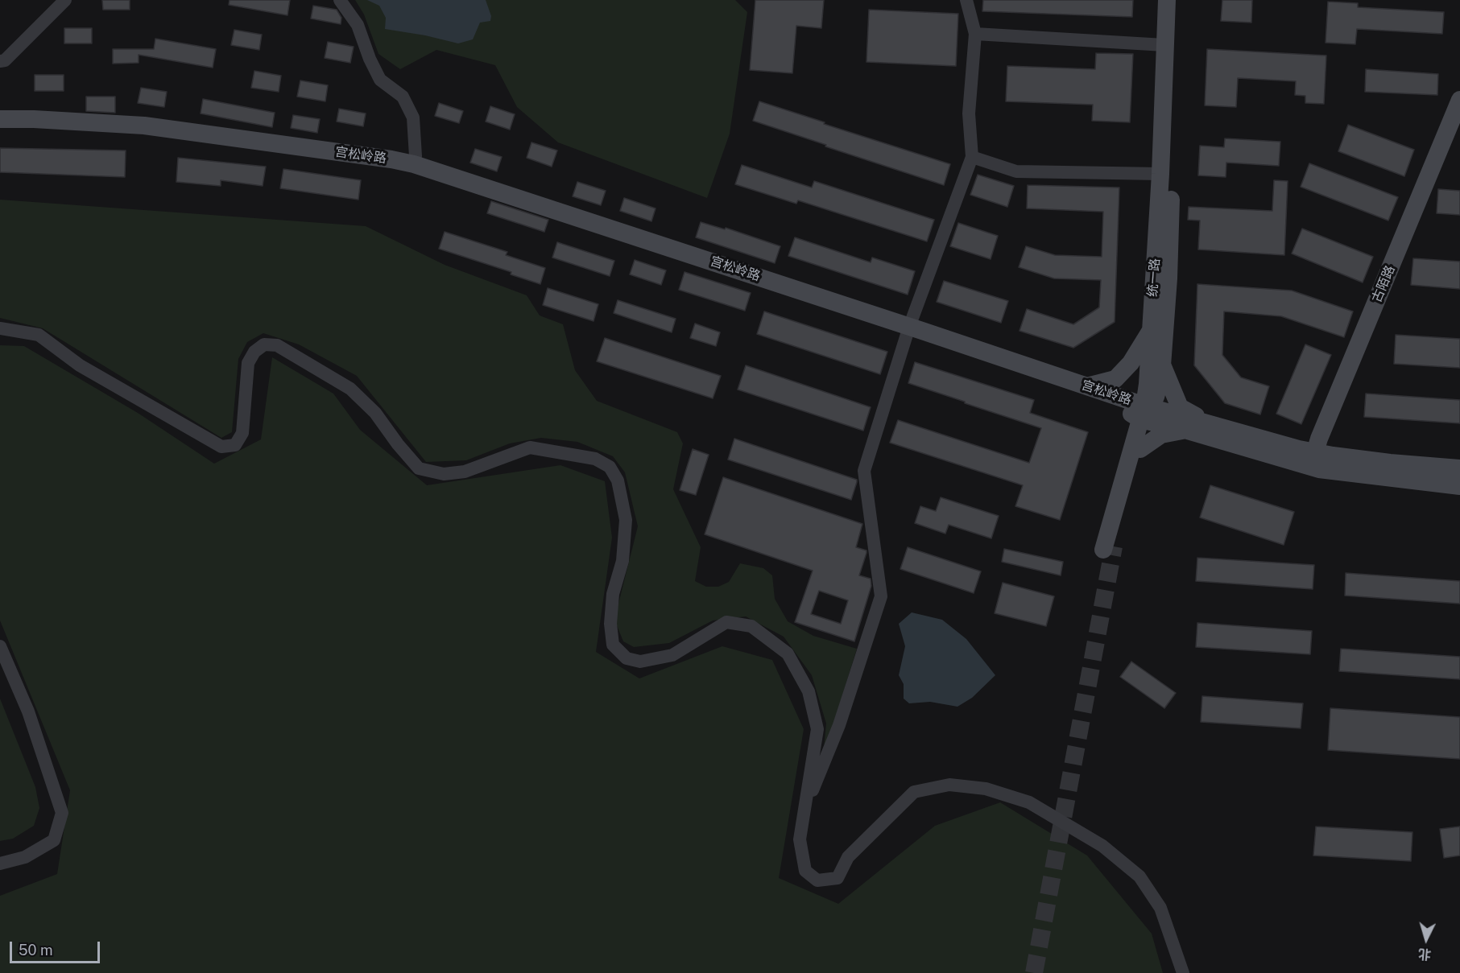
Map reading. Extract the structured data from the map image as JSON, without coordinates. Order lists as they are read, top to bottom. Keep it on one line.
{"streets":{"main road":["宫松岭路","统一路","古陌路"]},"crossings":[["宫松岭路","统一路"],["宫松岭路","古陌路"]],"scale_bar":"50 m","north":"bottom"}
